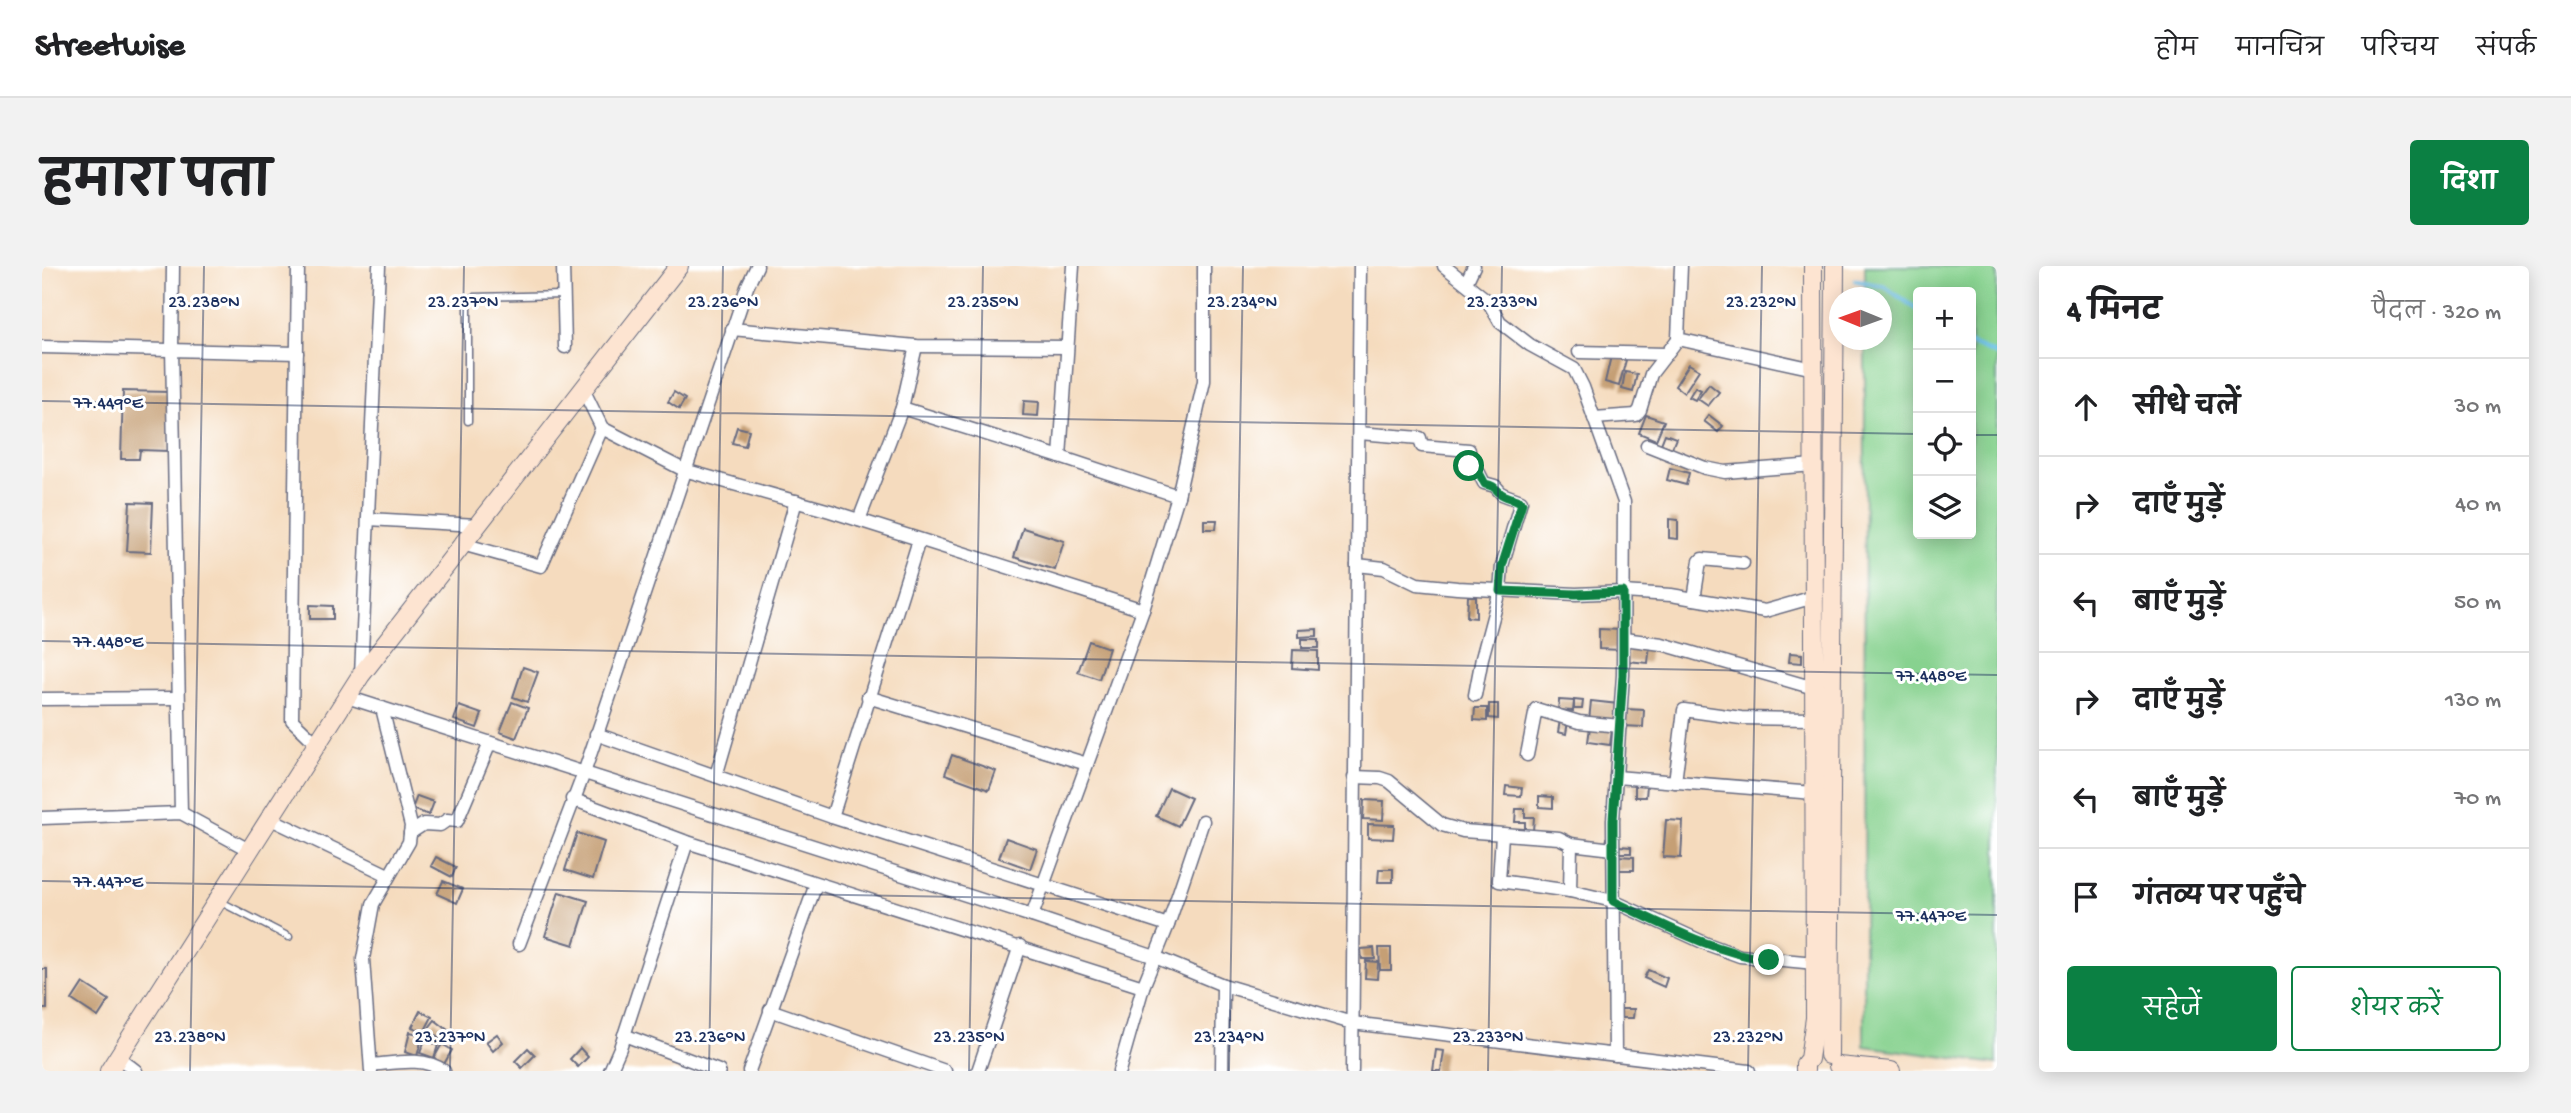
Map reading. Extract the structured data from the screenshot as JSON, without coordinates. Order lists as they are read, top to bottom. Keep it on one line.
{"north":"left","page":{"header":"Streetwise","nav":["होम","मानचित्र","परिचय","संपर्क"],"title":"हमारा पता","buttons":["दिशा",["सहेजें","शेयर करें"]],"heading":["4 मिनट","पैदल · 320 m"],"map_buttons":["+","−"],"list":[["सीधे चलें","30 m"],["दाएँ मुड़ें","40 m"],["बाएँ मुड़ें","50 m"],["दाएँ मुड़ें","130 m"],["बाएँ मुड़ें","70 m"],"गंतव्य पर पहुँचे"]},"coordinates":["23.238°N","23.237°N","23.236°N","23.235°N","23.234°N","23.233°N","23.232°N","77.449°E","77.448°E","77.447°E"]}
